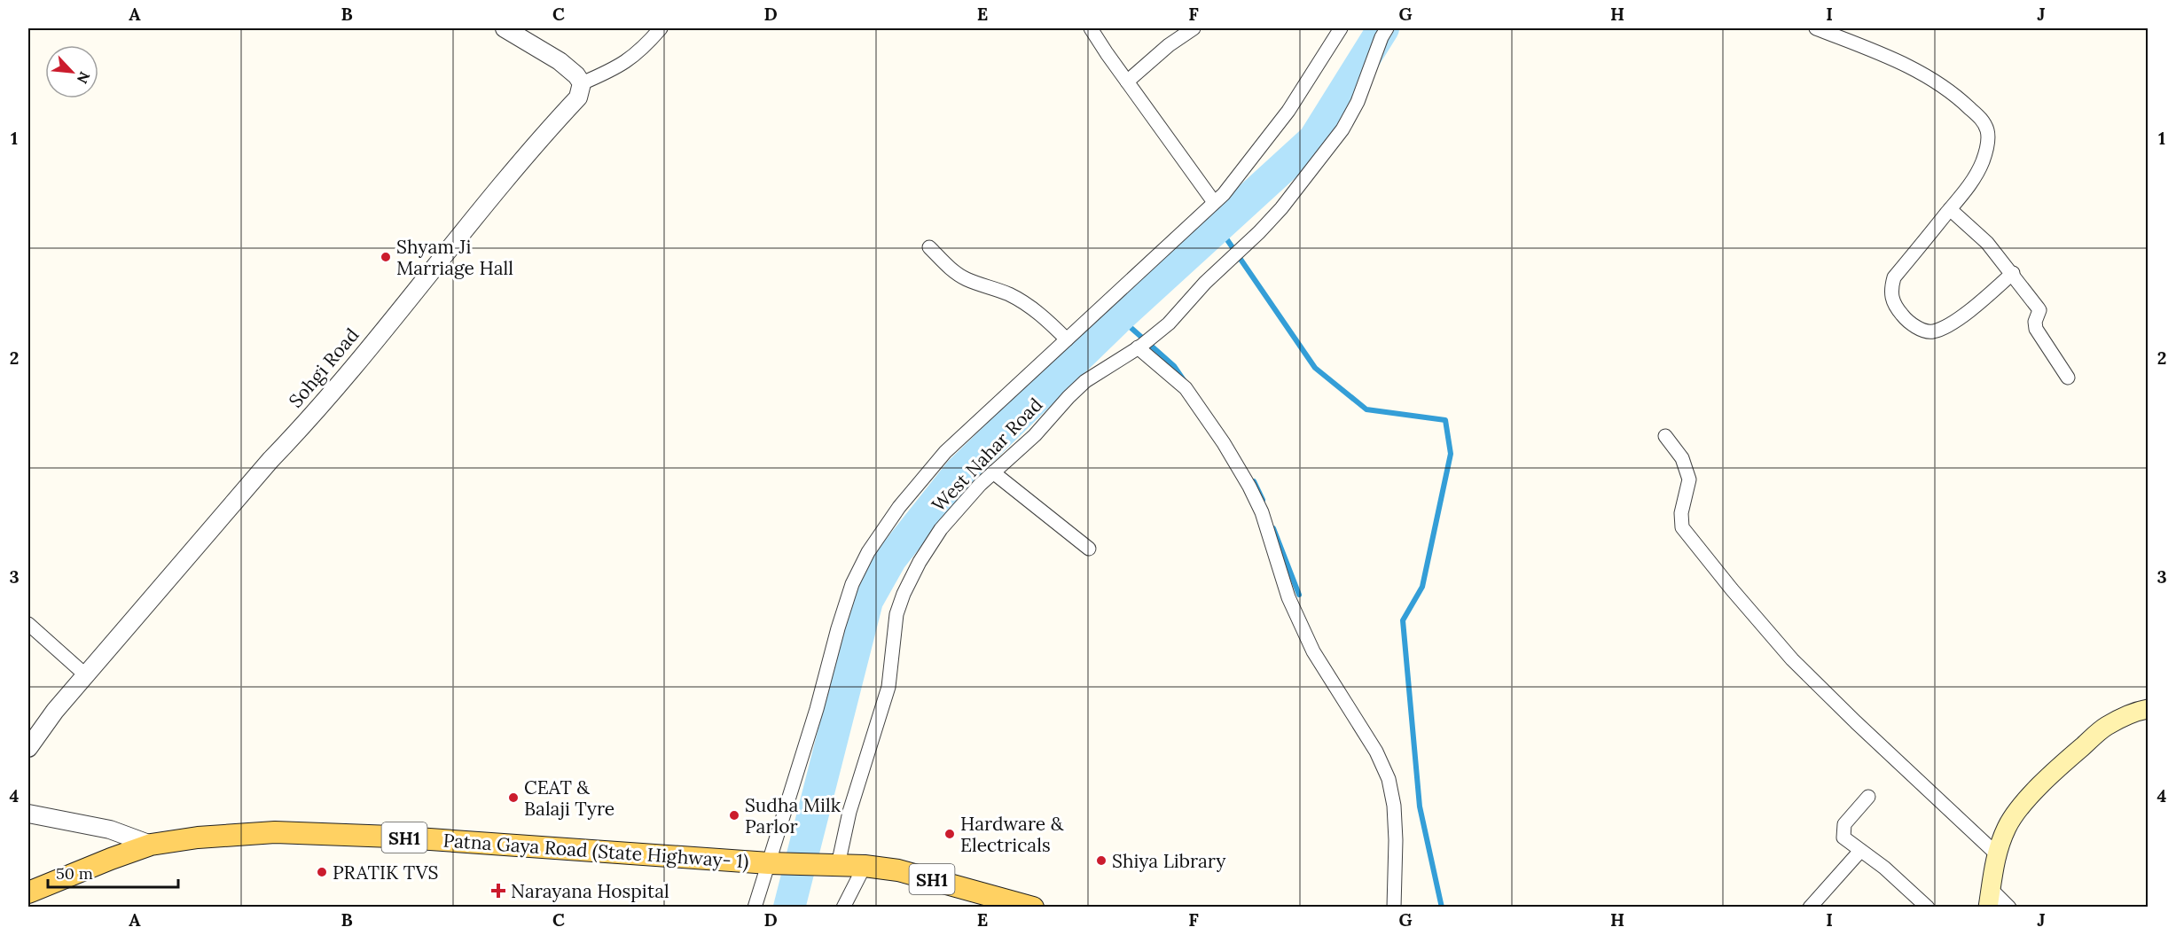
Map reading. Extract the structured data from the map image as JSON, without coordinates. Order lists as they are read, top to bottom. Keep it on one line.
{"streets":{"main road":["SH1","Patna Gaya Road (State Highway- 1)"],"street":["Sohgi Road","West Nahar Road"]},"crossings":[["West Nahar Road","SH1"],["West Nahar Road","Patna Gaya Road (State Highway- 1)"],["SH1","Patna Gaya Road (State Highway- 1)"]],"places":{"other":["Shyam Ji Marriage Hall","CEAT & Balaji Tyre","Sudha Milk Parlor","Hardware & Electricals","Shiya Library","PRATIK TVS"],"health":["Narayana Hospital"]},"scale_bar":"50 m","north":"bottom right","grid":{"columns":["A","B","C","D","E","F","G","H","I","J"],"rows":["1","2","3","4"]}}
